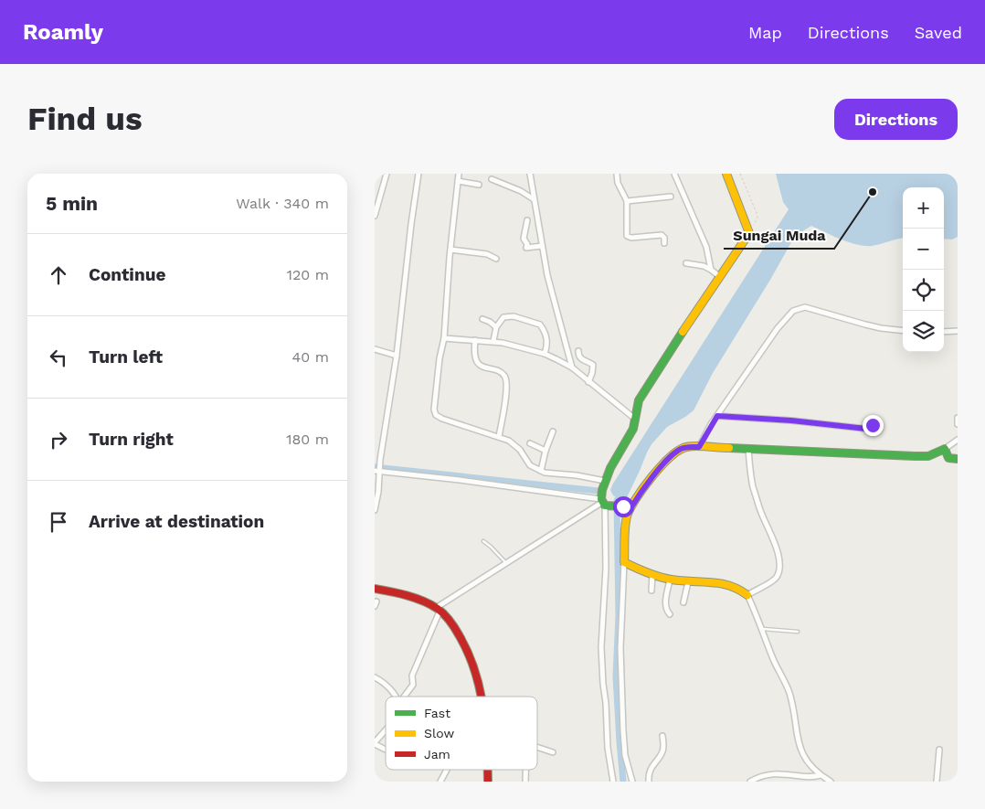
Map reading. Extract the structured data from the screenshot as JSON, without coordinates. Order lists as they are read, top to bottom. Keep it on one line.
{"places":["Sungai Muda"],"legend":["Fast","Slow","Jam"],"page":{"header":"Roamly","nav":["Map","Directions","Saved"],"buttons":"Directions","title":"Find us","heading":["5 min","Walk · 340 m"],"map_buttons":["+","−"],"list":[["Continue","120 m"],["Turn left","40 m"],["Turn right","180 m"],"Arrive at destination"]}}
